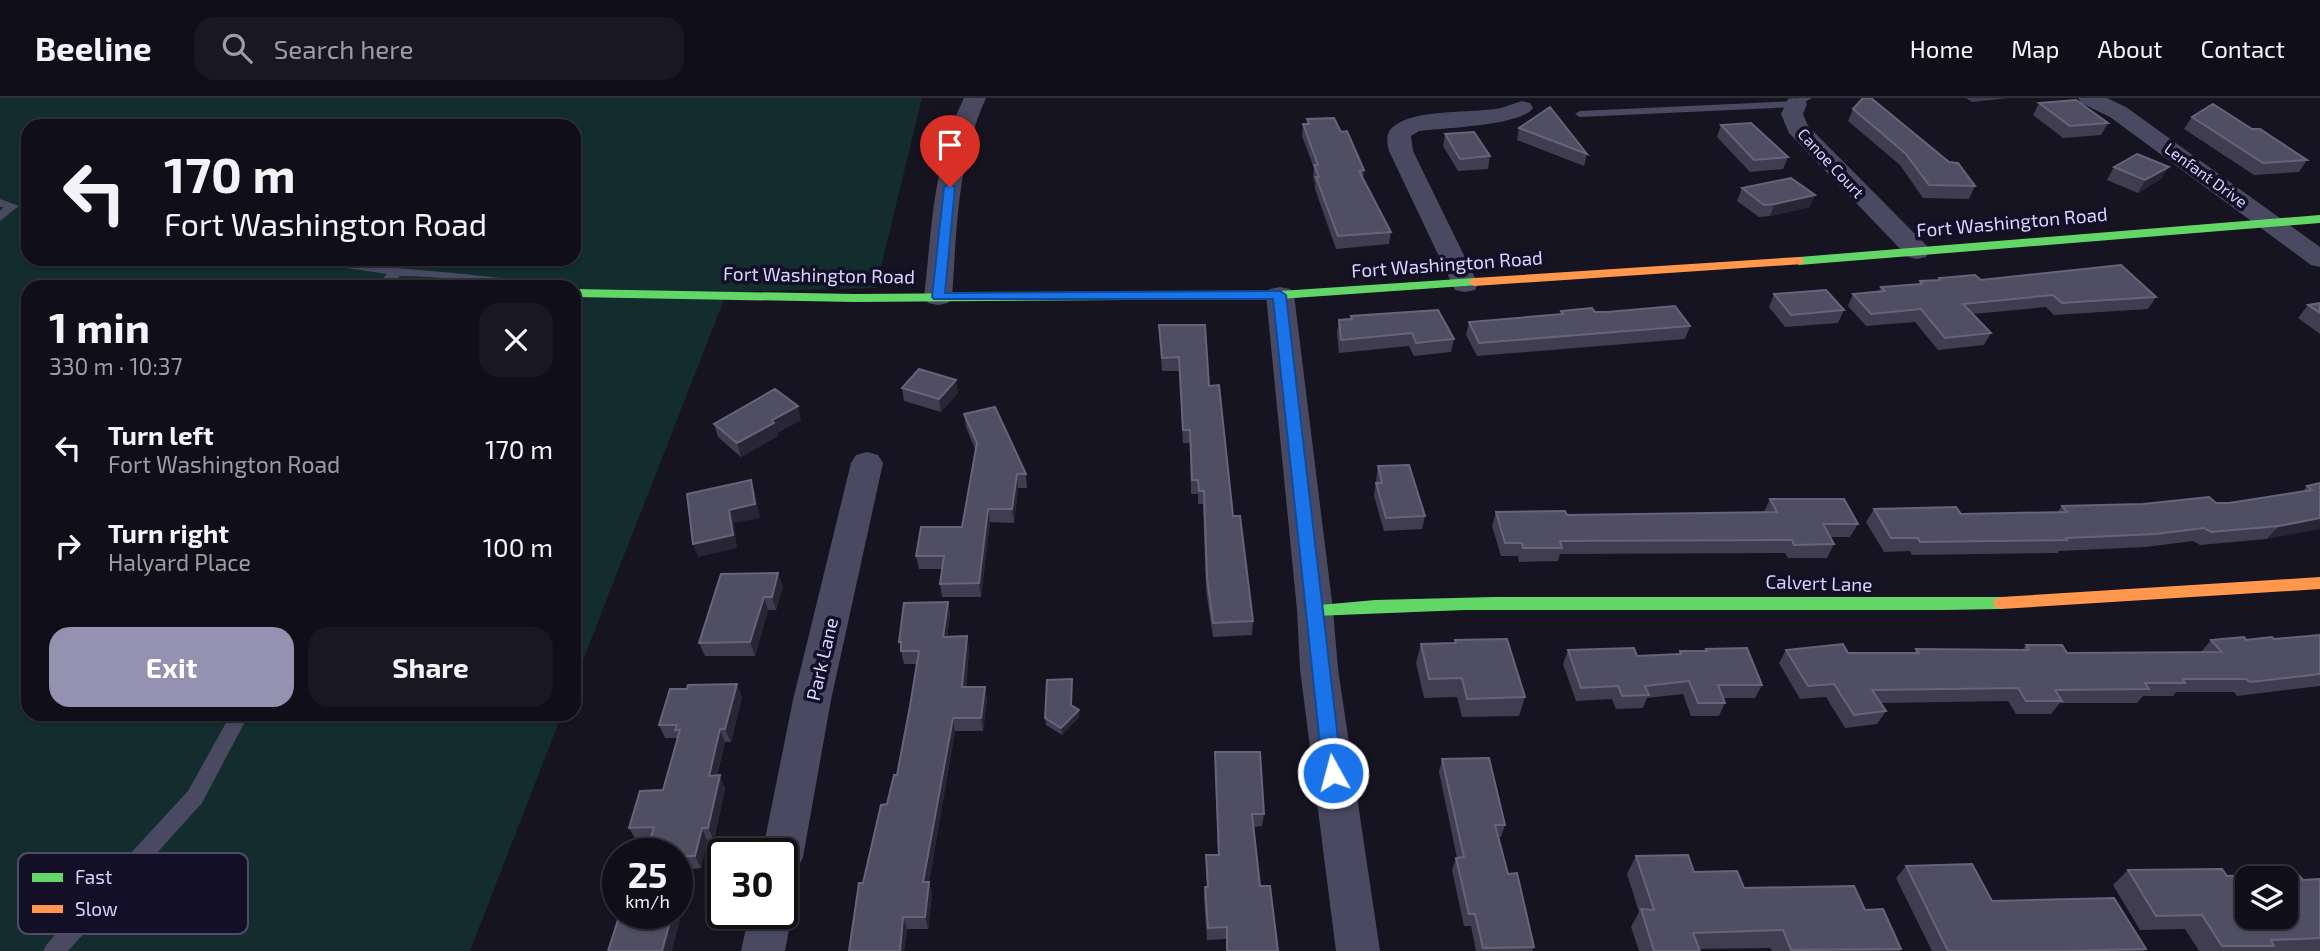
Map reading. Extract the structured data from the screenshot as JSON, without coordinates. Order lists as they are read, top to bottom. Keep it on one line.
{"streets":{"street":["Canoe Court","Lenfant Drive","Fort Washington Road","Calvert Lane","Park Lane"]},"crossings":[["Canoe Court","Fort Washington Road"],["Lenfant Drive","Fort Washington Road"]],"legend":["Fast","Slow"],"page":{"header":"Beeline","search":"Search here","nav":["Home","Map","About","Contact"],"turn":["170 m","Fort Washington Road"],"heading":["1 min","330 m · 10:37"],"list":[{"name":"Turn left","note":"Fort Washington Road","value":"170 m"},{"name":"Turn right","note":"Halyard Place","value":"100 m"}],"buttons":["Exit","Share"],"speed":"25 km/h","limit":"30"}}
